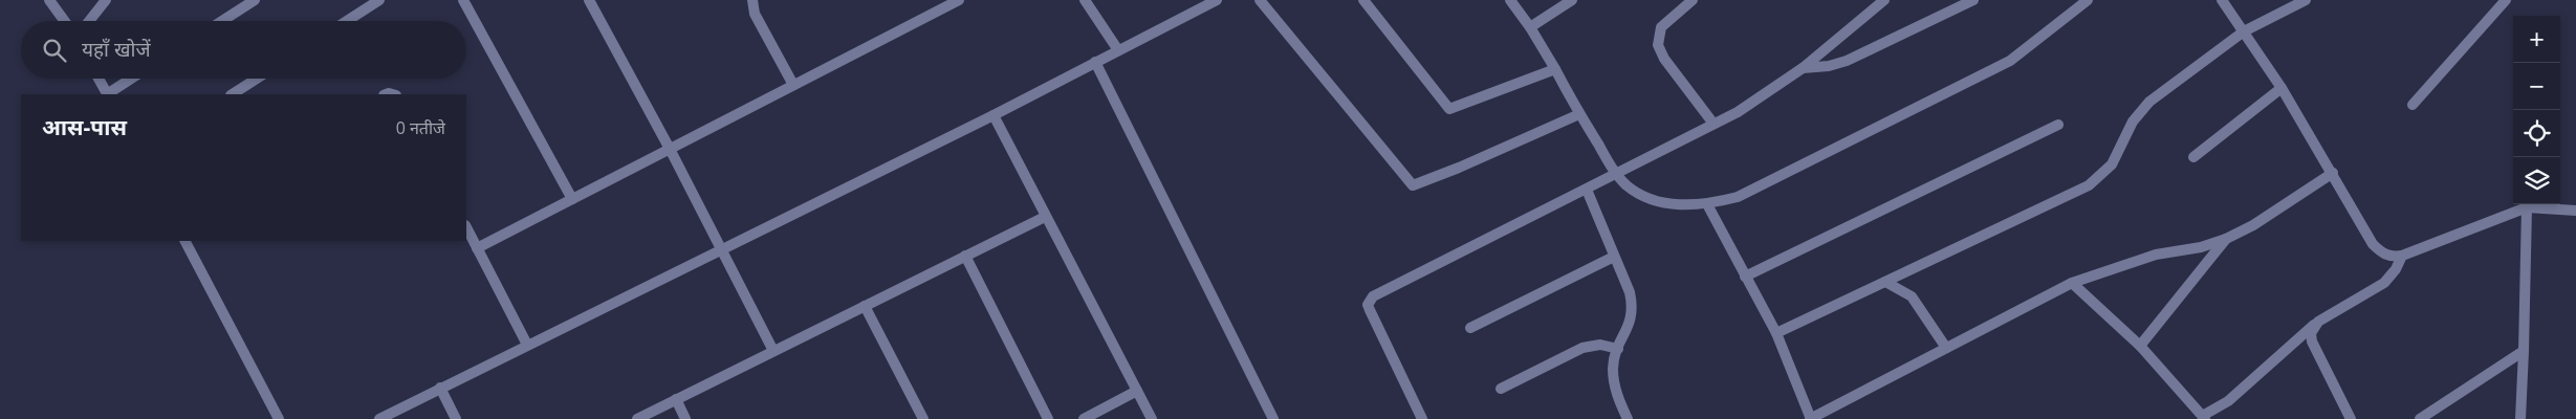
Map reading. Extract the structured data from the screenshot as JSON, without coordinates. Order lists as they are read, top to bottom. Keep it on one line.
{"page":{"map_buttons":["+","−"],"search":"यहाँ खोजें","heading":["आस-पास","0 नतीजे"]}}
